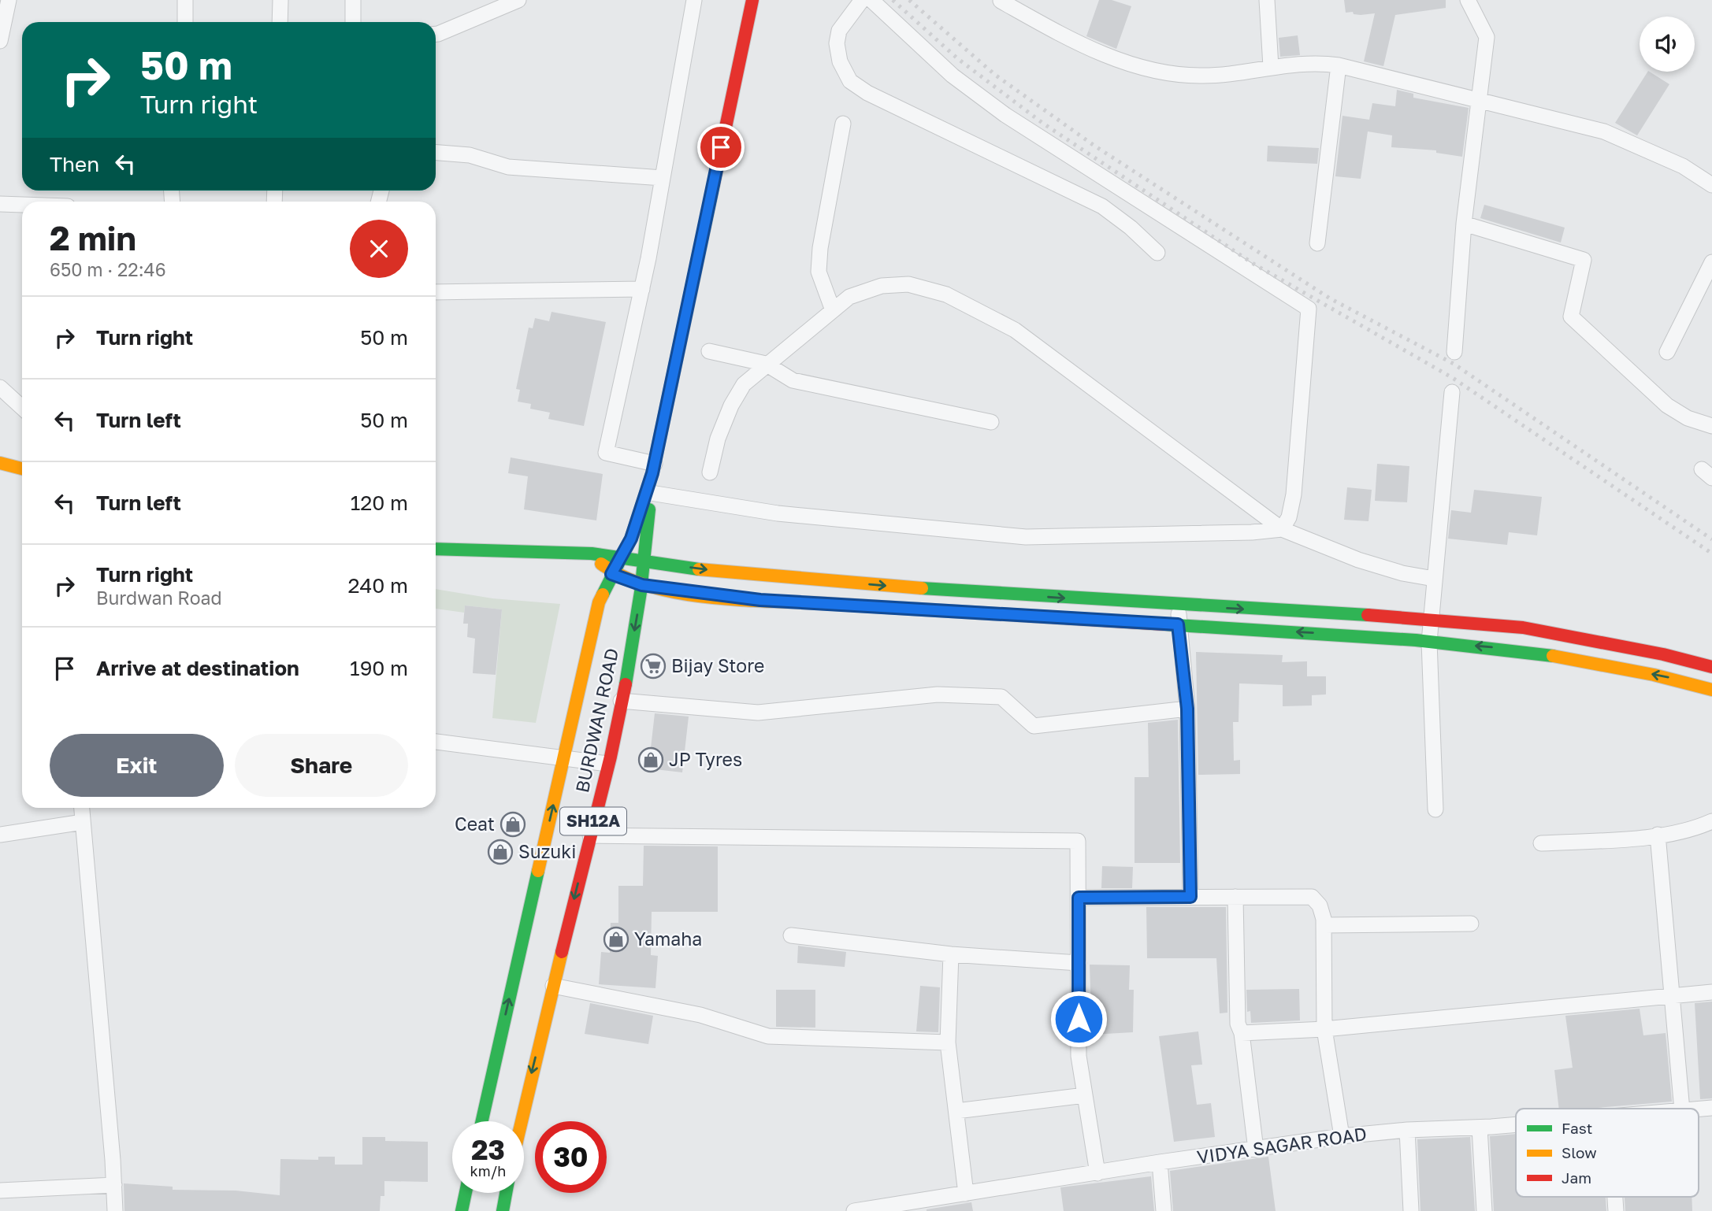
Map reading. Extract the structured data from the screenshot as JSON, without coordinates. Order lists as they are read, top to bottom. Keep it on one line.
{"streets":{"street":["BURDWAN ROAD","SH12A","VIDYA SAGAR ROAD"]},"places":{"supermarket":["Bijay Store"],"shop":["JP Tyres","Ceat","Suzuki","Yamaha"]},"legend":["Fast","Slow","Jam"],"page":{"turn":["50 m","Turn right"],"then":"Then","heading":["2 min","650 m · 22:46"],"list":[{"name":"Turn right","value":"50 m"},{"name":"Turn left","value":"50 m"},{"name":"Turn left","value":"120 m"},{"name":"Turn right","note":"Burdwan Road","value":"240 m"},{"name":"Arrive at destination","value":"190 m"}],"buttons":["Exit","Share"],"speed":"23 km/h","limit":"30"}}
